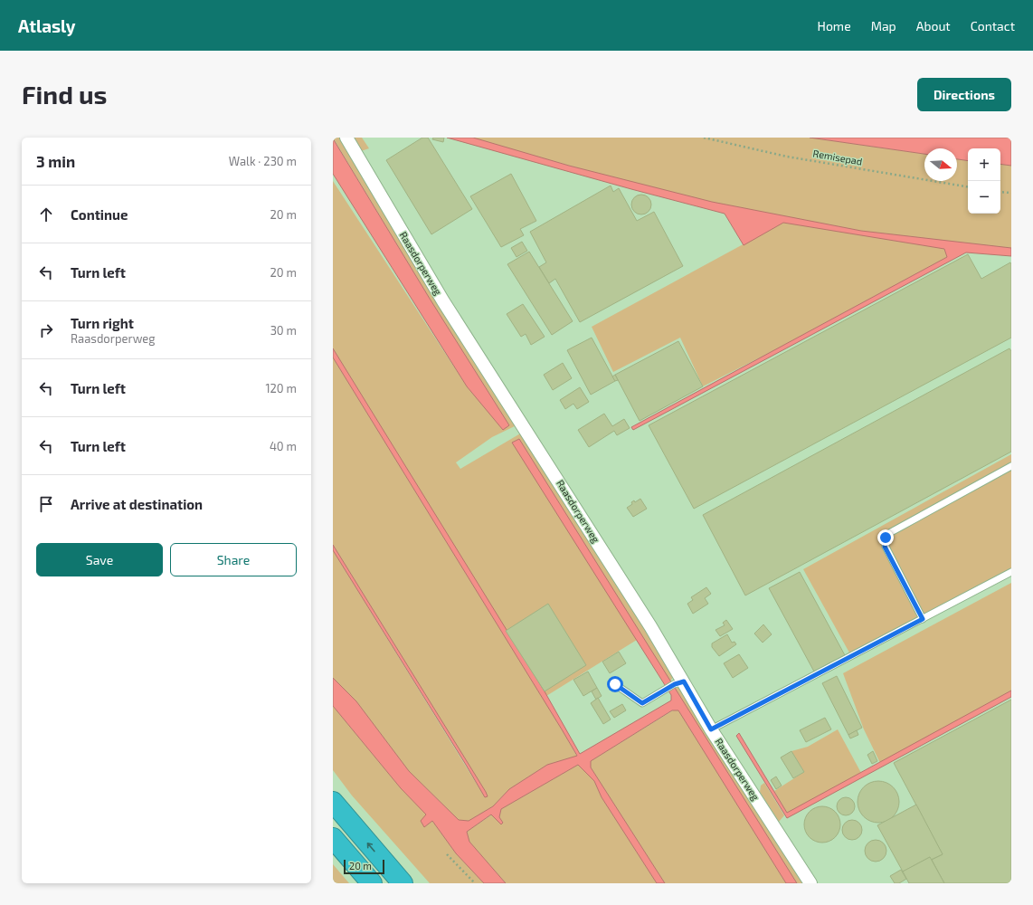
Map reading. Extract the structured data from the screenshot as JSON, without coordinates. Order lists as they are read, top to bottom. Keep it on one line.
{"streets":{"street":["Raasdorperweg"],"path":["Remisepad"]},"scale_bar":"20 m","north":"right","page":{"header":"Atlasly","nav":["Home","Map","About","Contact"],"buttons":["Directions",["Save","Share"]],"title":"Find us","heading":["3 min","Walk · 230 m"],"map_buttons":["+","−"],"list":[["Continue","20 m"],["Turn left","20 m"],["Turn right","Raasdorperweg","30 m"],["Turn left","120 m"],["Turn left","40 m"],"Arrive at destination"],"scale":"20 m"}}
